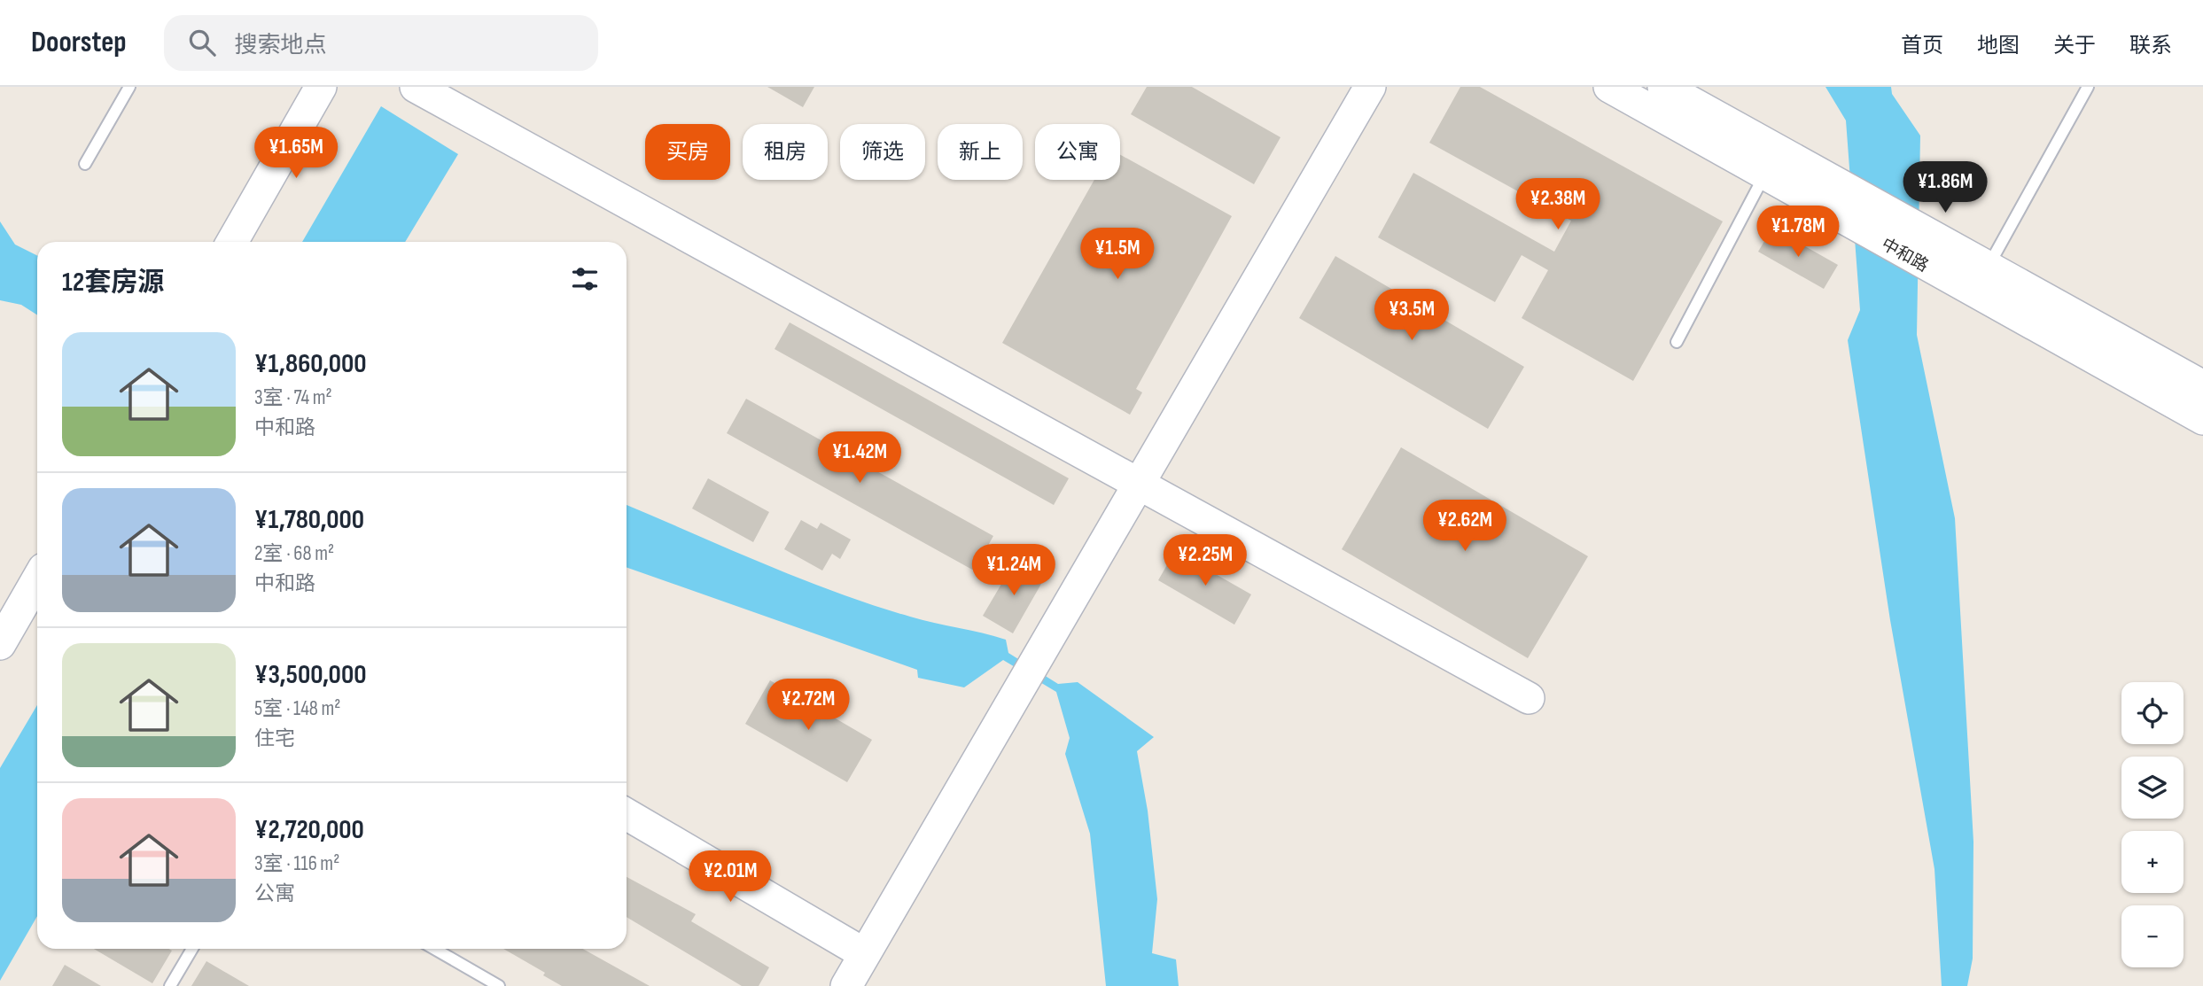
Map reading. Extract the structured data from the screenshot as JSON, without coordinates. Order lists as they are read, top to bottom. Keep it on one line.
{"streets":{"street":["中和路"]},"page":{"header":"Doorstep","search":"搜索地点","nav":["首页","地图","关于","联系"],"chip":["买房","租房","筛选","新上","公寓"],"price":["¥1.65M","¥1.86M","¥2.38M","¥1.78M","¥1.5M","¥3.5M","¥1.42M","¥2.62M","¥2.25M","¥1.24M","¥2.72M","¥2.01M"],"heading":"12套房源","list":[{"name":"¥1,860,000","note":"3室 · 74 m² · 中和路"},{"name":"¥1,780,000","note":"2室 · 68 m² · 中和路"},{"name":"¥3,500,000","note":"5室 · 148 m² · 住宅"},{"name":"¥2,720,000","note":"3室 · 116 m² · 公寓"}],"map_buttons":["+","−"]}}
